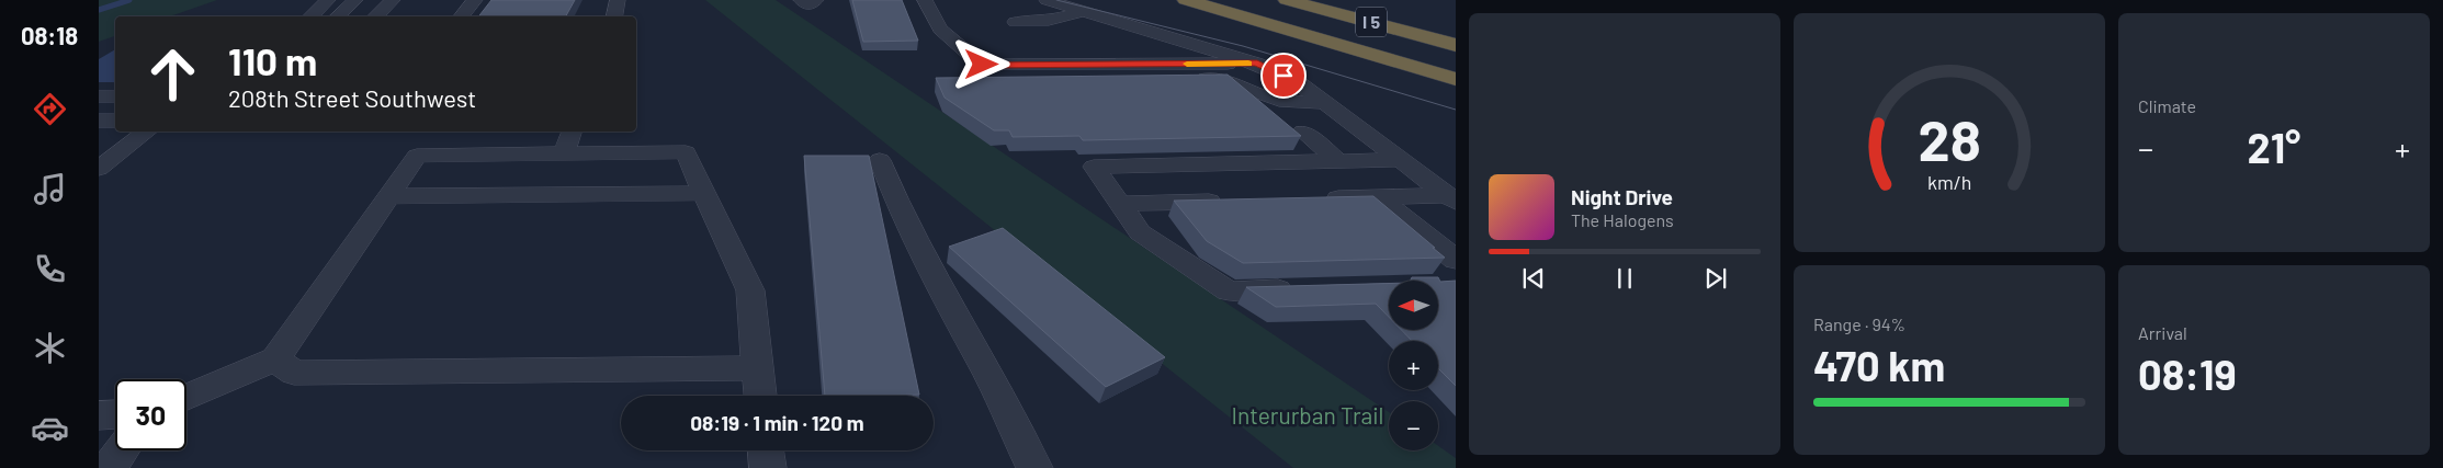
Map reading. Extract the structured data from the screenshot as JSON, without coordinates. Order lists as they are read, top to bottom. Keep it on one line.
{"streets":{"highway":["I 5"]},"parks":["Interurban Trail"],"north":"left","page":{"tabs":"08:18","tile":["Climate",["Range · 94%","470 km"],["Arrival","08:19"]],"turn":["110 m","208th Street Southwest"],"heat":["−","21°","+"],"song":["Night Drive","The Halogens"],"map_buttons":["+","−"],"limit":"30","trip":"08:19 · 1 min · 120 m","gauge":["28","km/h"]}}
